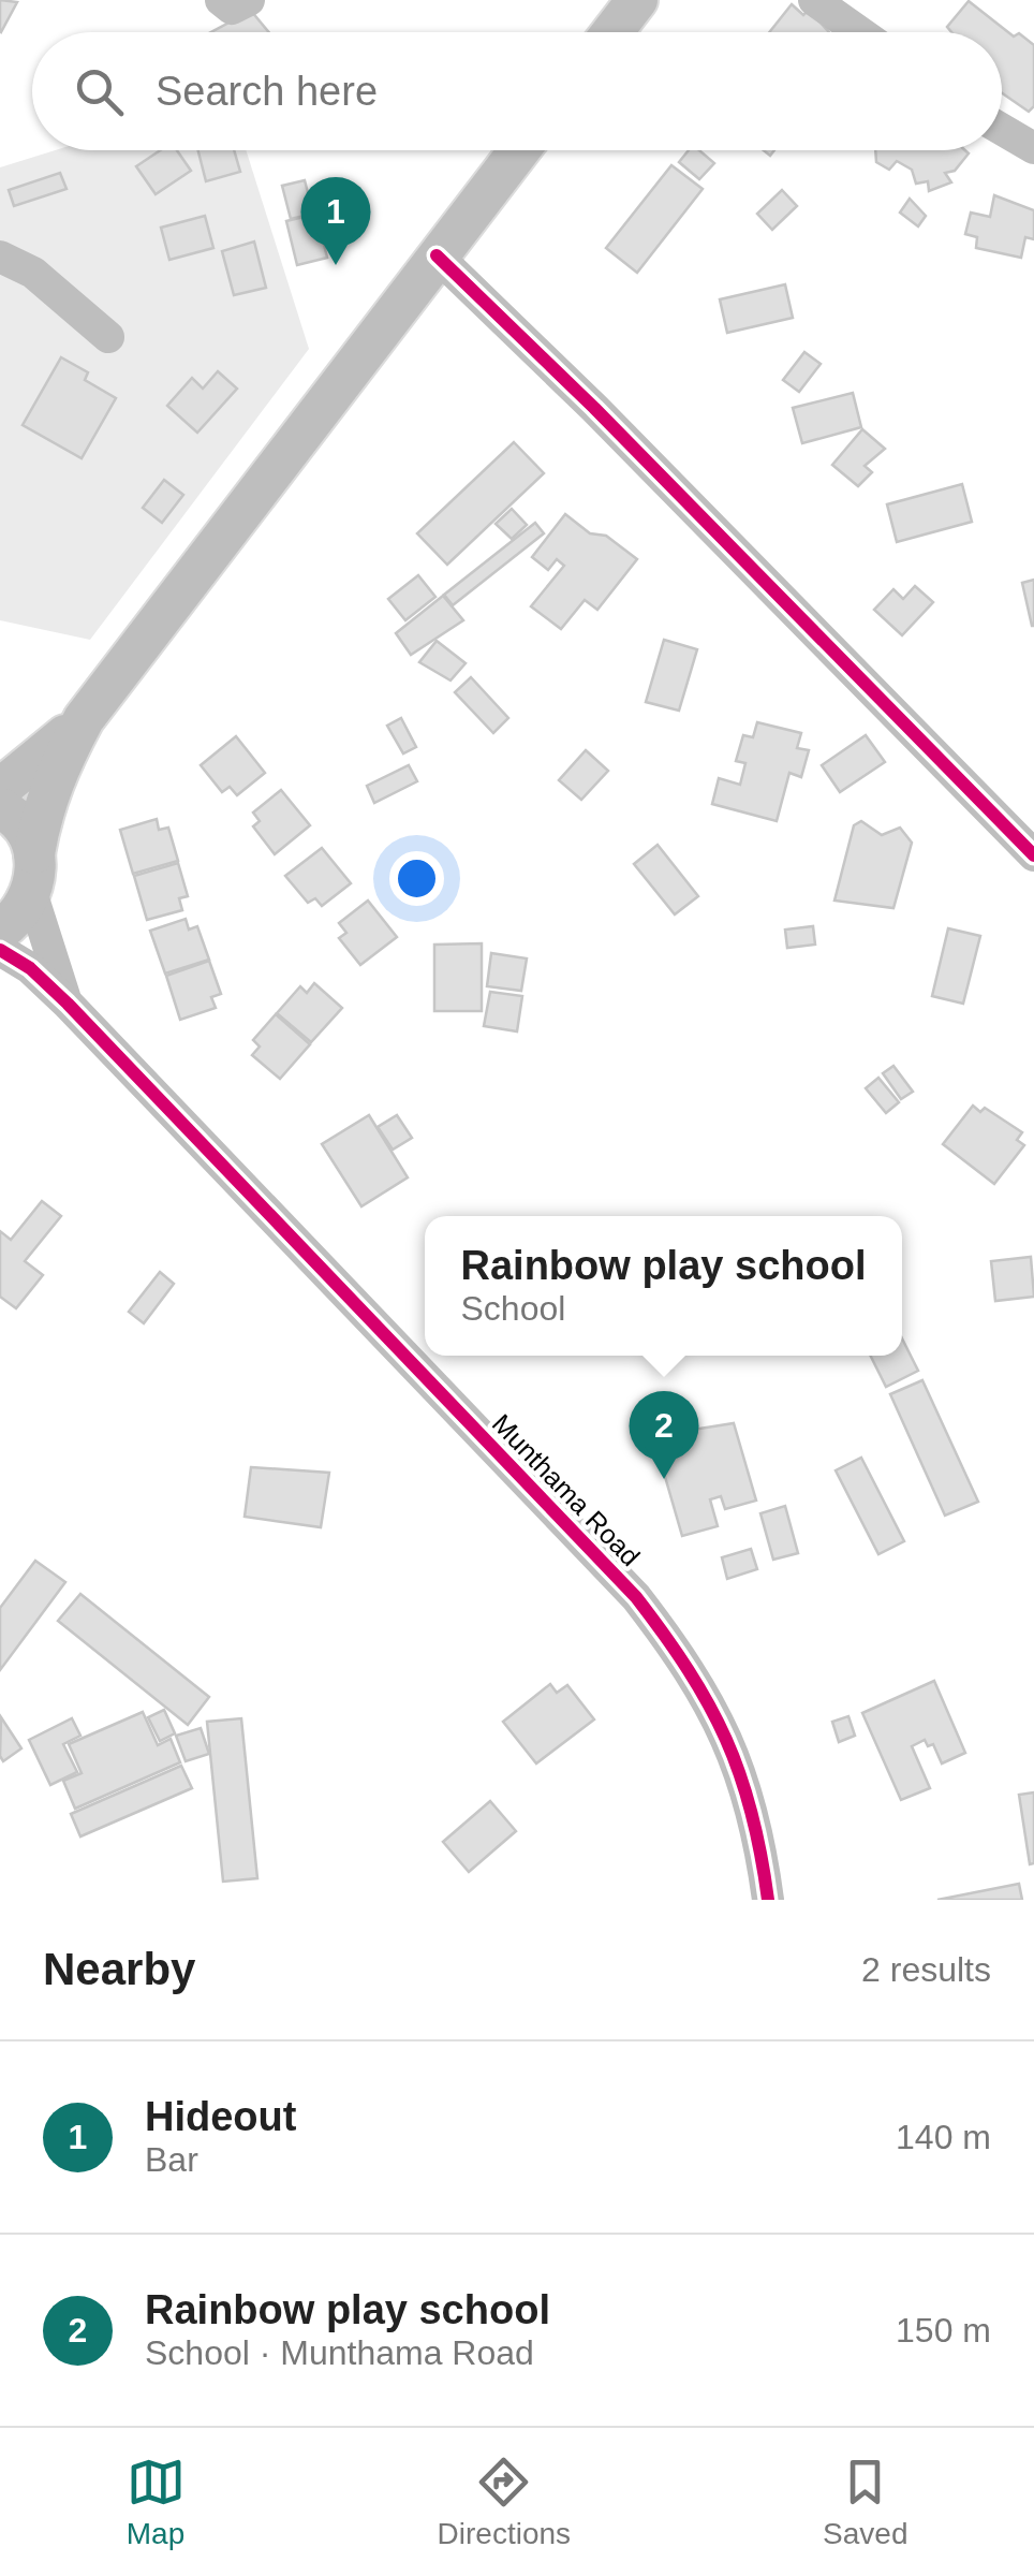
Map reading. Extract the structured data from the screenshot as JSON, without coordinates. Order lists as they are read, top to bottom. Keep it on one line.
{"streets":{"street":["Munthama Road"]},"page":{"search":"Search here","pins":["1","2"],"popup":["Rainbow play school","School"],"heading":["Nearby","2 results"],"list":[{"mark":"1","name":"Hideout","note":"Bar","value":"140 m"},{"mark":"2","name":"Rainbow play school","note":"School · Munthama Road","value":"150 m"}],"nav":["Map","Directions","Saved"]}}
